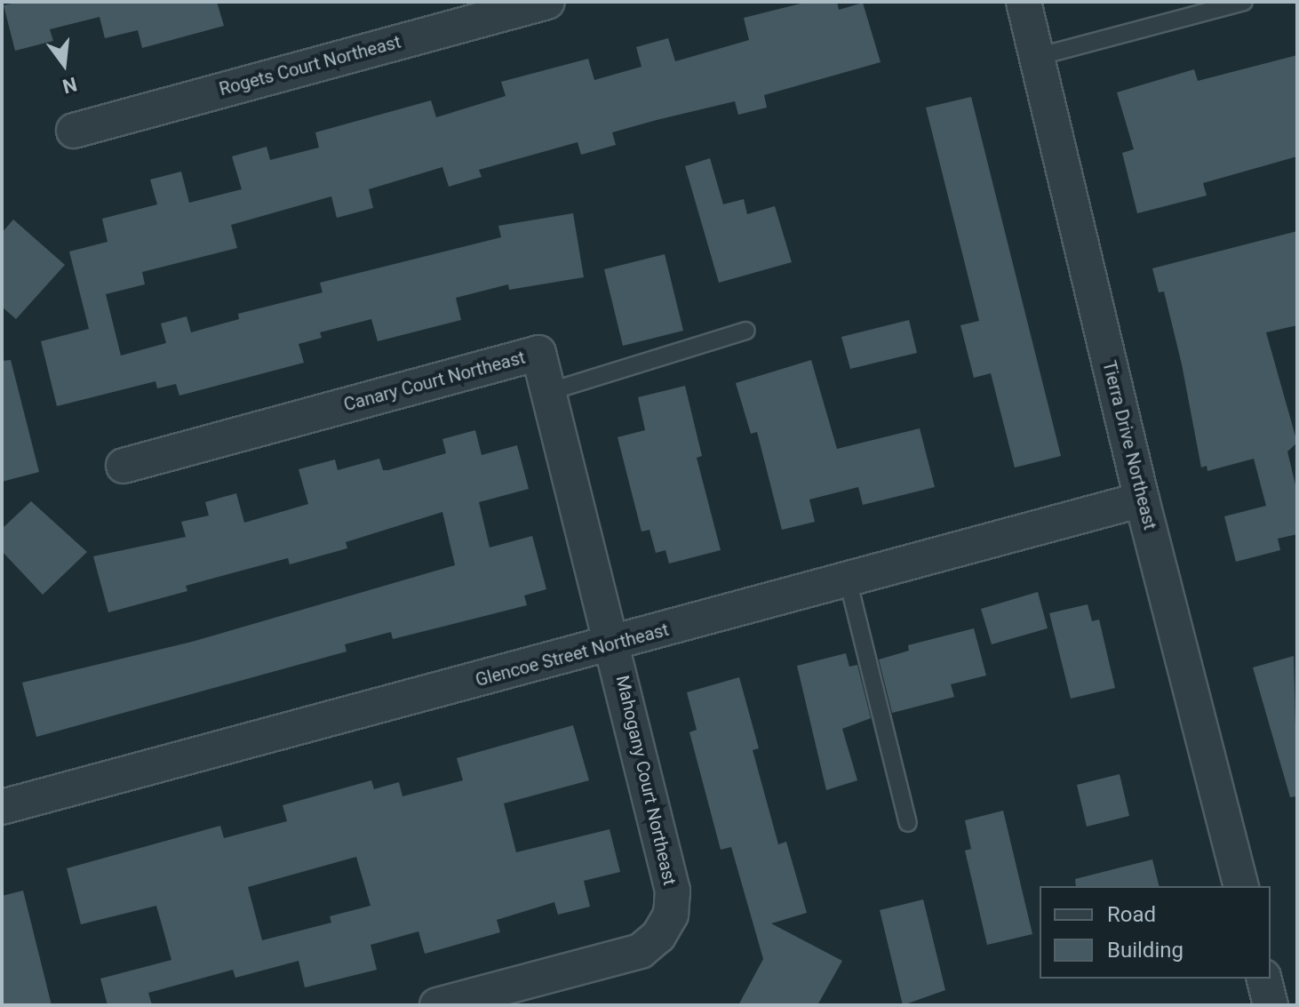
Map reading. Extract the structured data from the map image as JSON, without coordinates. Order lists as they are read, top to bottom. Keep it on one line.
{"streets":{"street":["Rogets Court Northeast","Canary Court Northeast","Tierra Drive Northeast","Glencoe Street Northeast","Mahogany Court Northeast"]},"crossings":[["Canary Court Northeast","Glencoe Street Northeast"],["Canary Court Northeast","Mahogany Court Northeast"],["Tierra Drive Northeast","Glencoe Street Northeast"],["Glencoe Street Northeast","Mahogany Court Northeast"]],"legend":["Road","Building"],"north":"bottom"}
